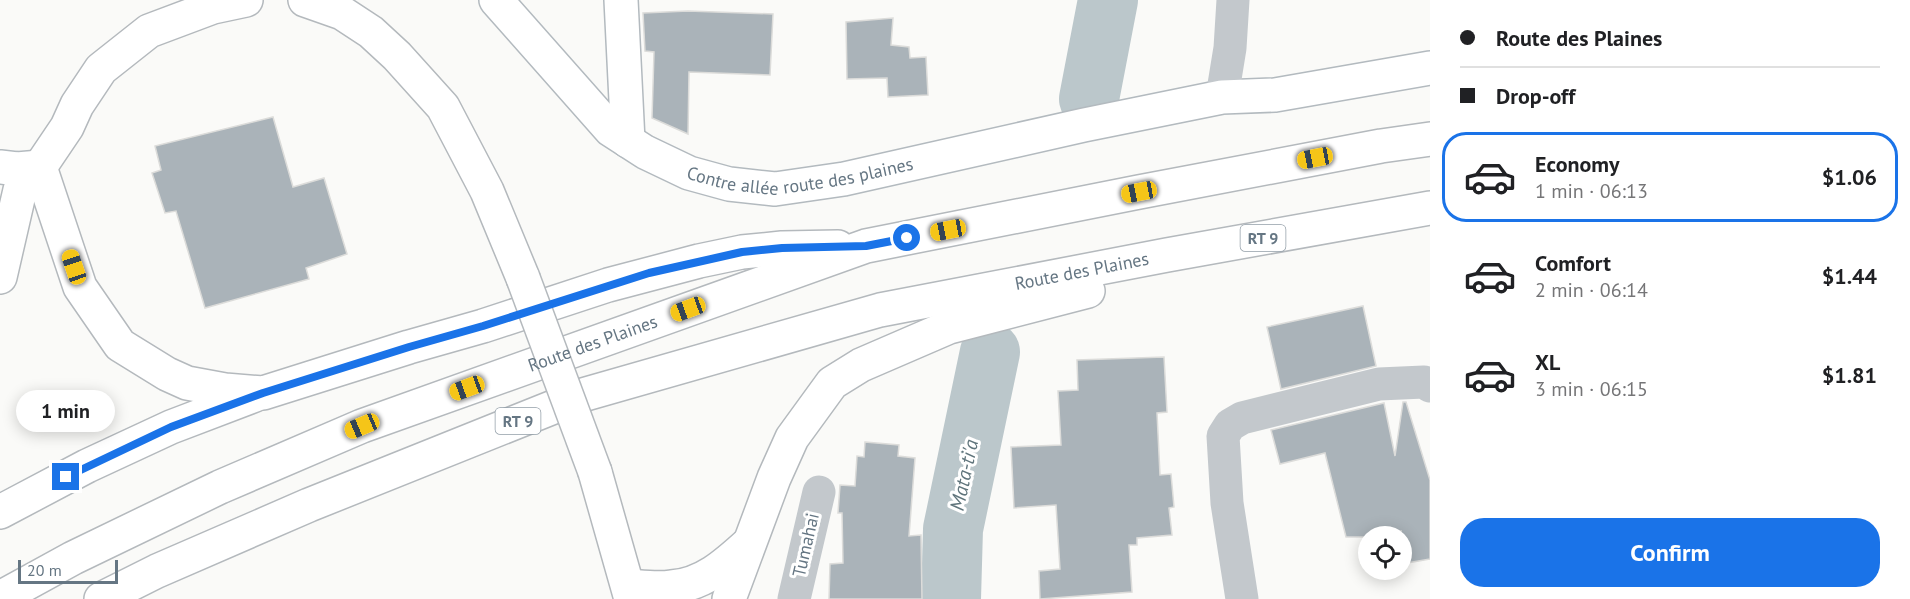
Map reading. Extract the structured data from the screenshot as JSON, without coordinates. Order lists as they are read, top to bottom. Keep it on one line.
{"streets":{"main road":["Contre allée route des plaines","RT 9","Route des Plaines"],"street":["Tumahai"]},"crossings":[["RT 9","Route des Plaines"]],"water":["Mata-ti'a"],"scale_bar":"20 m","page":{"banner":["Route des Plaines","Drop-off"],"list":[{"name":"Economy","note":"1 min · 06:13","value":"$1.06"},{"name":"Comfort","note":"2 min · 06:14","value":"$1.44"},{"name":"XL","note":"3 min · 06:15","value":"$1.81"}],"bubble":"1 min","buttons":"Confirm","scale":"20 m"}}
